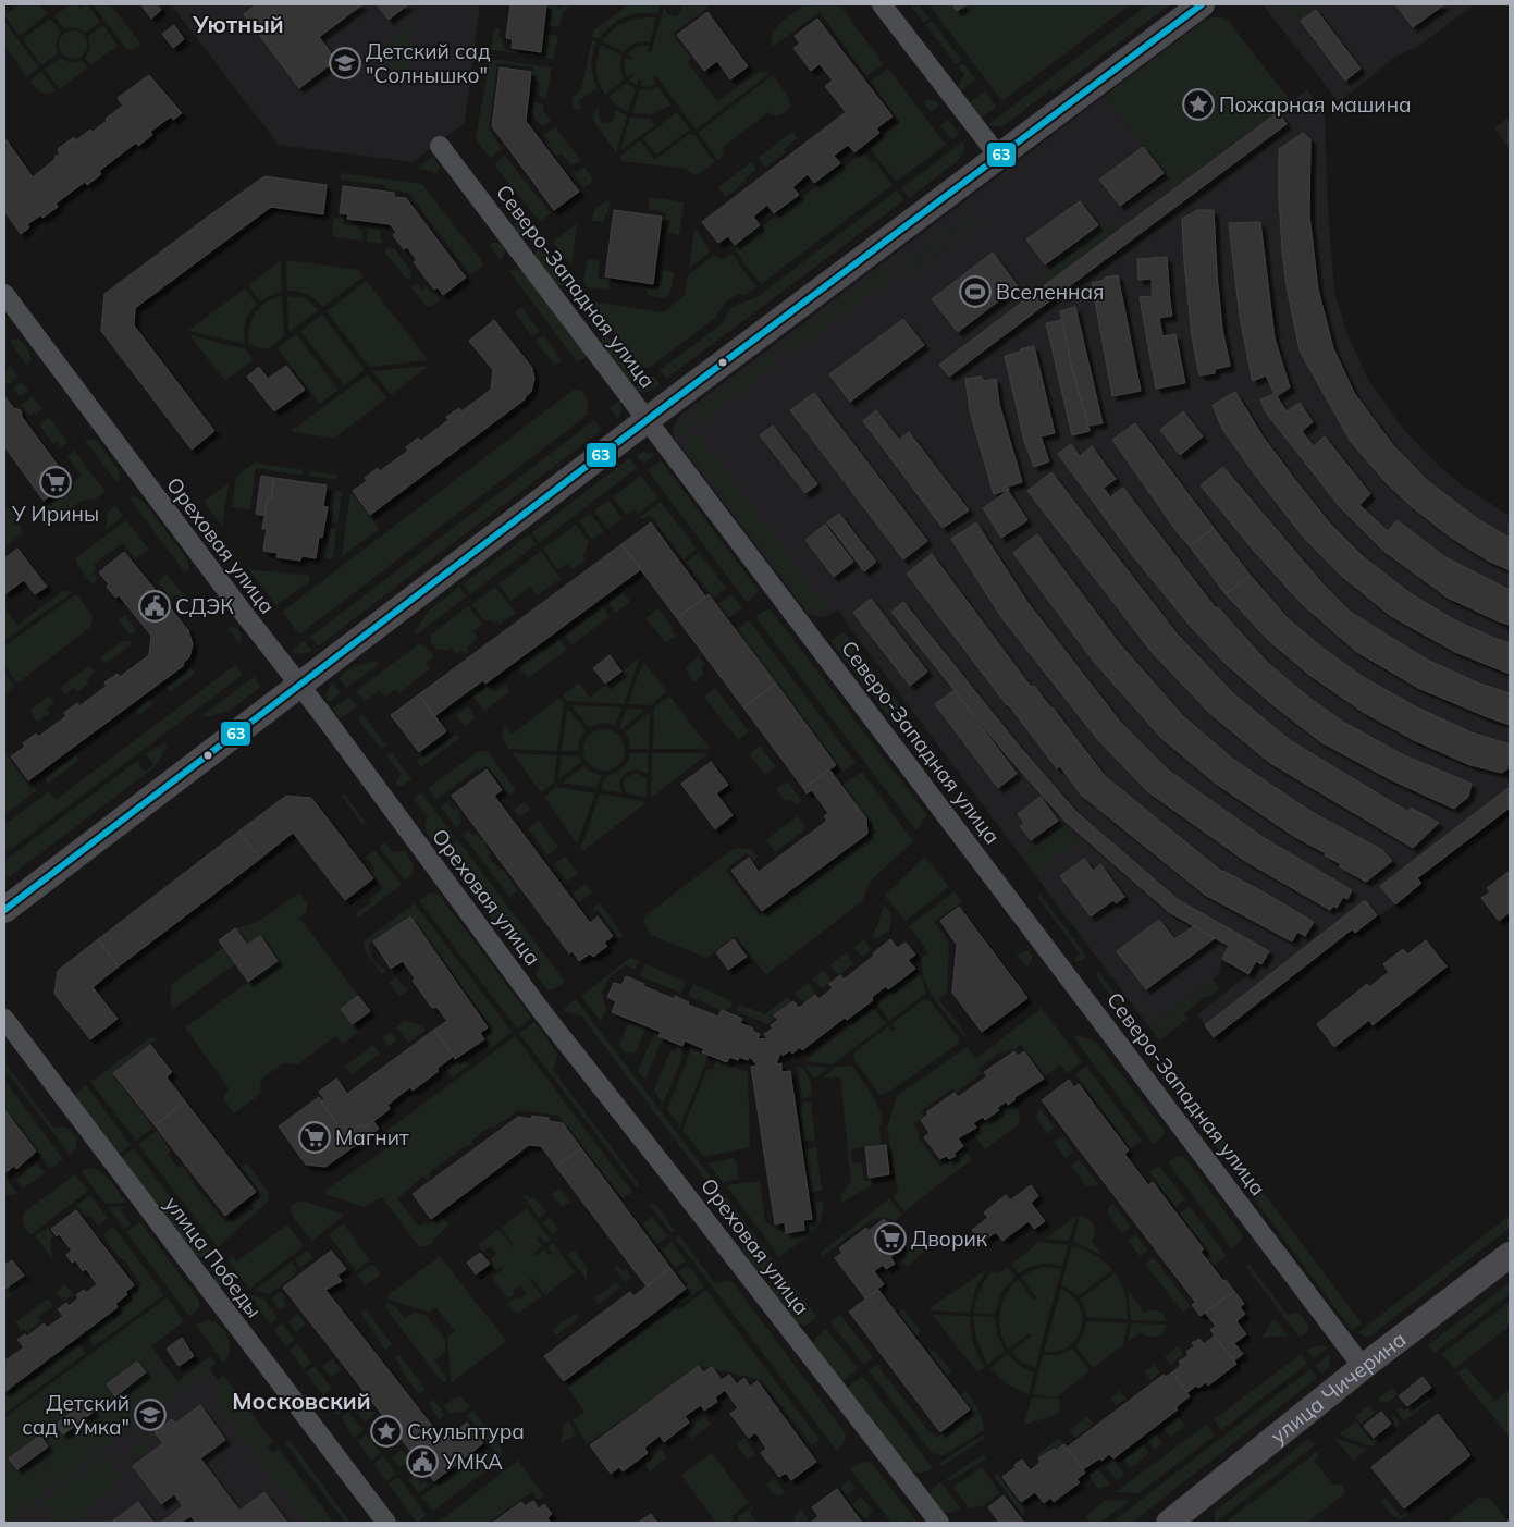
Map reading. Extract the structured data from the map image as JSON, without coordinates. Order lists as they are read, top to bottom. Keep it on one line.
{"streets":{"main road":["улица Чичерина"],"street":["Северо-Западная улица","Ореховая улица","улица Победы"]},"crossings":[["Северо-Западная улица","улица Чичерина"]],"districts":["Уютный","Московский"],"places":{"school or university":["Детский сад \"Солнышко\"","Детский сад \"Умка\""],"place":["Пожарная машина","Скульптура"],"sports":["Вселенная"],"supermarket":["У Ирины","Магнит","Дворик"],"public building":["СДЭК","УМКА"]},"lines":["transit line 63"]}
